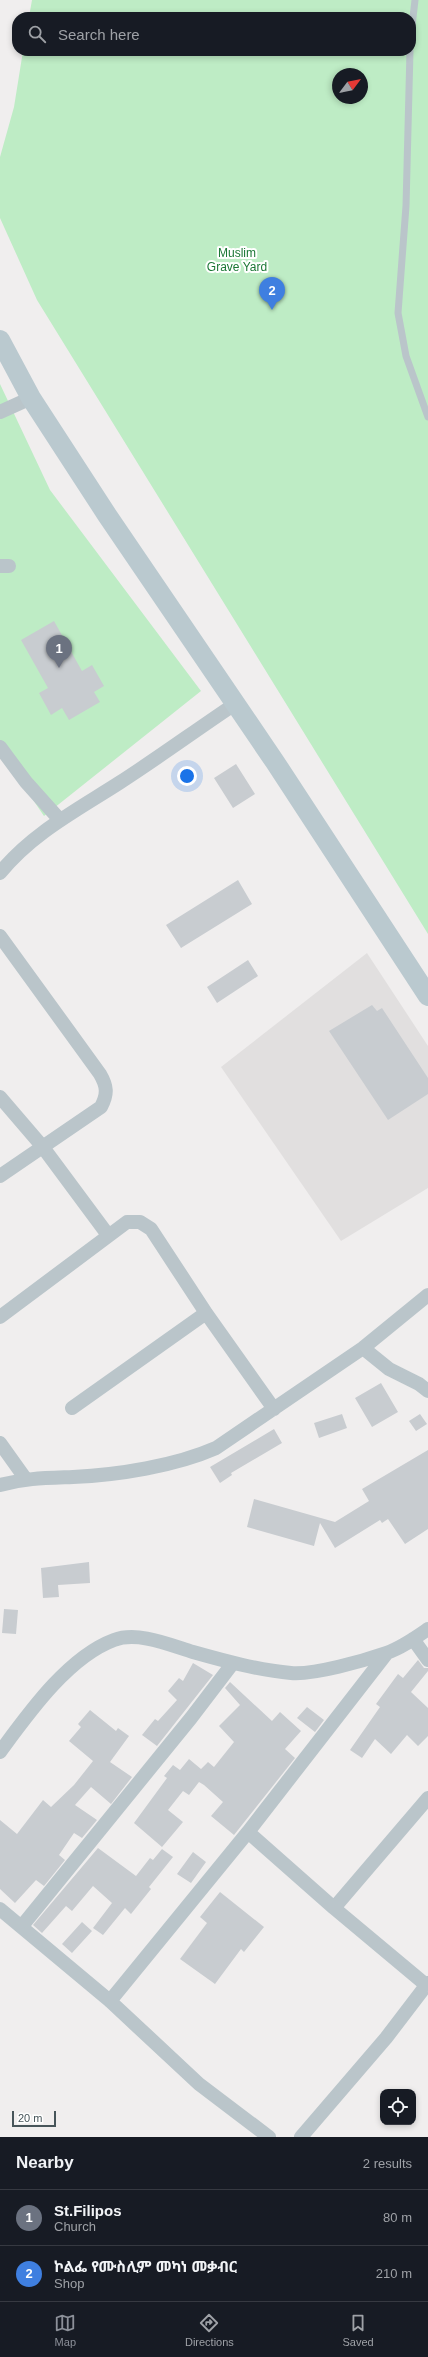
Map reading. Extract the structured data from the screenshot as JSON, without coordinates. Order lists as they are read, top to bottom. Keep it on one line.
{"parks":["Muslim Grave Yard"],"scale_bar":"20 m","north":"top right","page":{"search":"Search here","pins":["2","1"],"scale":"20 m","heading":["Nearby","2 results"],"list":[{"mark":"1","name":"St.Filipos","note":"Church","value":"80 m"},{"mark":"2","name":"ኮልፌ የሙስሊም መካነ መቃብር","note":"Shop","value":"210 m"}],"nav":["Map","Directions","Saved"]}}
